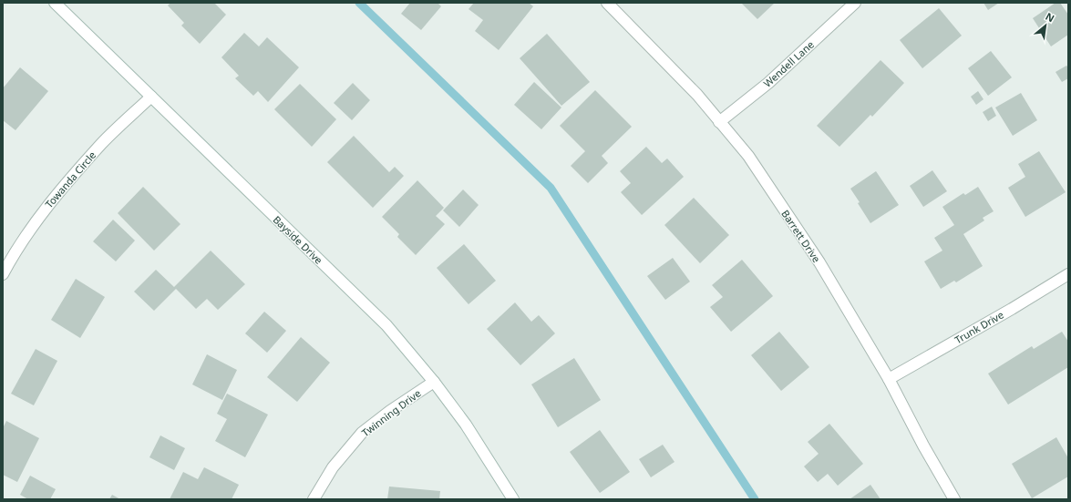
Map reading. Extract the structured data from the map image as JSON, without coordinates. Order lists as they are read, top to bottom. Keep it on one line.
{"streets":{"street":["Wendell Lane","Towanda Circle","Barrett Drive","Bayside Drive","Trunk Drive","Twinning Drive"]},"crossings":[["Wendell Lane","Barrett Drive"],["Towanda Circle","Bayside Drive"],["Barrett Drive","Trunk Drive"],["Bayside Drive","Twinning Drive"]],"north":"top right"}
